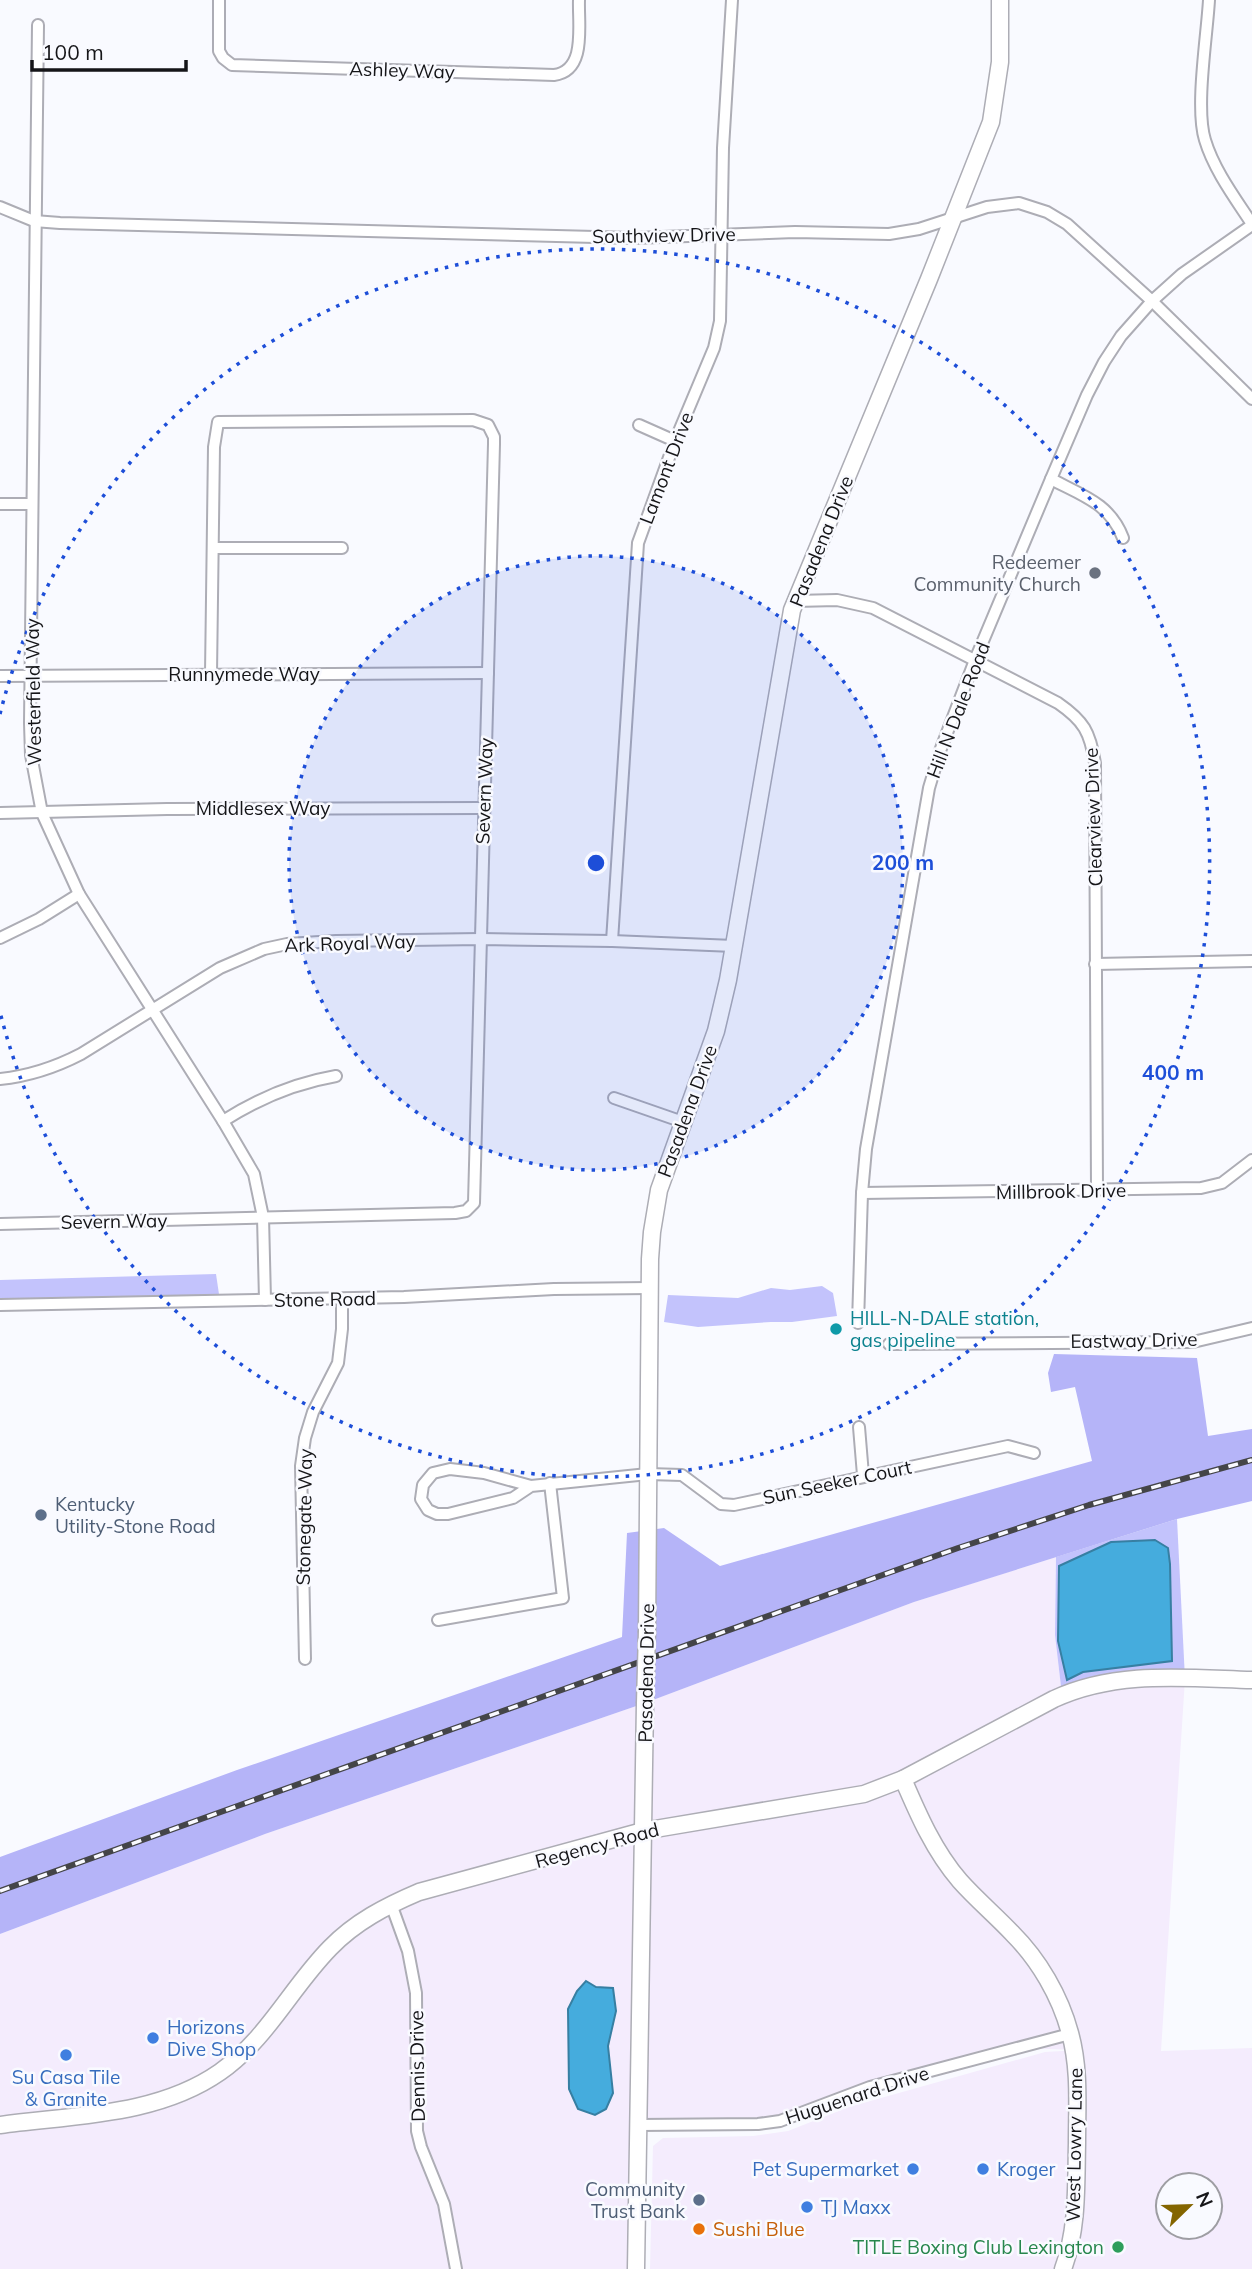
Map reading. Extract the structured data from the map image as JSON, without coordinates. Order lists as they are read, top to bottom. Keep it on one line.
{"streets":{"street":["Ashley Way","Southview Drive","Lamont Drive","Pasadena Drive","Runnymede Way","Westerfield Way","Hill N Dale Road","Severn Way","Middlesex Way","Clearview Drive","Ark Royal Way","Millbrook Drive","Stone Road","Eastway Drive","Sun Seeker Court","Stonegate Way","Regency Road","Dennis Drive","Huguenard Drive","West Lowry Lane"]},"crossings":[["Southview Drive","Lamont Drive"],["Southview Drive","Pasadena Drive"],["Southview Drive","Westerfield Way"],["Southview Drive","Hill N Dale Road"],["Lamont Drive","Ark Royal Way"],["Pasadena Drive","Clearview Drive"],["Pasadena Drive","Ark Royal Way"],["Pasadena Drive","Stone Road"],["Pasadena Drive","Sun Seeker Court"],["Pasadena Drive","Regency Road"],["Pasadena Drive","Huguenard Drive"],["Runnymede Way","Westerfield Way"],["Runnymede Way","Severn Way"],["Westerfield Way","Severn Way"],["Westerfield Way","Middlesex Way"],["Westerfield Way","Ark Royal Way"],["Westerfield Way","Stone Road"],["Hill N Dale Road","Clearview Drive"],["Hill N Dale Road","Millbrook Drive"],["Severn Way","Middlesex Way"],["Severn Way","Ark Royal Way"],["Clearview Drive","Millbrook Drive"],["Stone Road","Stonegate Way"],["Regency Road","Dennis Drive"],["Regency Road","West Lowry Lane"],["Huguenard Drive","West Lowry Lane"]],"places":["Redeemer Community Church","HILL-N-DALE station, gas pipeline","Kentucky Utility-Stone Road","Horizons Dive Shop","Su Casa Tile & Granite","Pet Supermarket","Kroger","Community Trust Bank","TJ Maxx","Sushi Blue","TITLE Boxing Club Lexington"],"scale_bar":"100 m","north":"top right","rings":["200 m","400 m"]}
